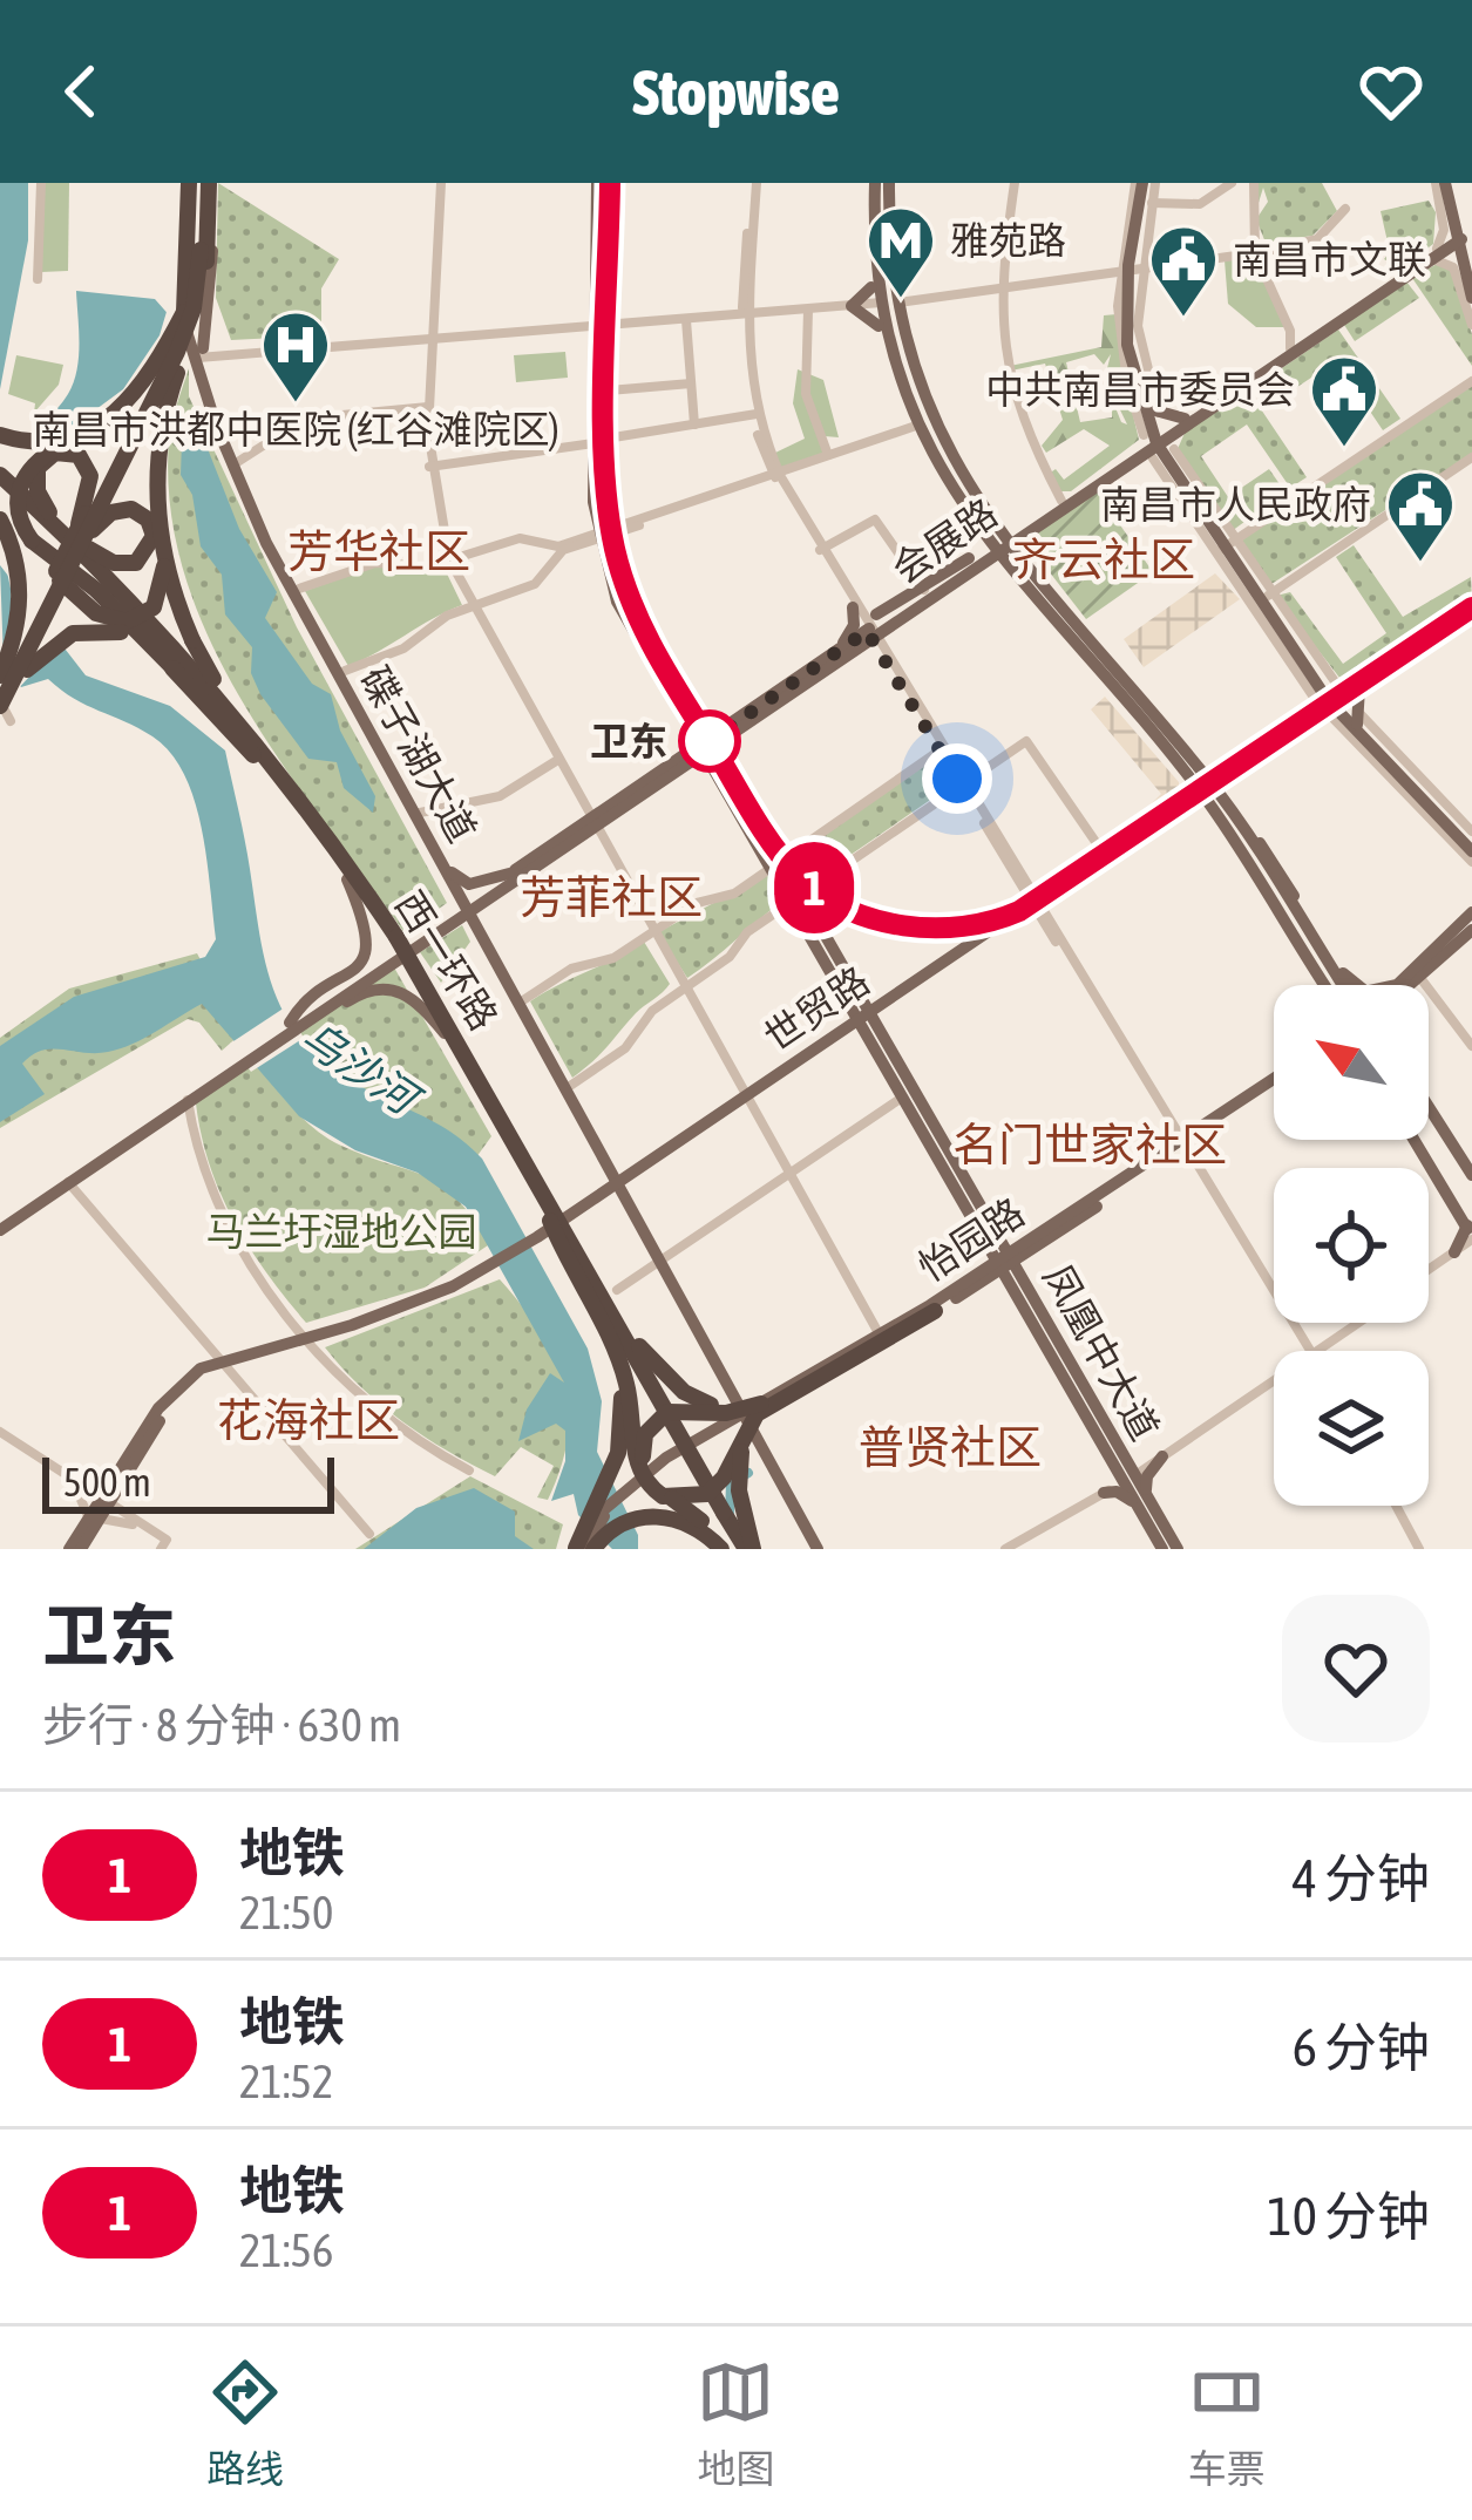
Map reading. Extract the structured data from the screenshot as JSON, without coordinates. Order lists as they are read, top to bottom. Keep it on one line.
{"streets":{"highway":["西一环路"],"main road":["会展路","碟子湖大道","世贸路","怡园路","凤凰中大道"]},"crossings":[["会展路","碟子湖大道"],["会展路","凤凰中大道"],["碟子湖大道","世贸路"],["碟子湖大道","怡园路"],["世贸路","凤凰中大道"],["怡园路","凤凰中大道"]],"districts":["芳华社区","齐云社区","芳菲社区","名门世家社区","花海社区","普贤社区"],"water":["乌沙河"],"parks":["马兰圩湿地公园"],"places":{"metro station":["雅苑路"],"public building":["南昌市文联","中共南昌市委员会","南昌市人民政府"],"hospital":["南昌市洪都中医院 (红谷滩院区)"],"other":["卫东"]},"lines":["metro line 1"],"scale_bar":"500 m","north":"top left","page":{"header":"Stopwise","on_map":"1","scale":"500 m","heading":["卫东","步行 · 8 分钟 · 630 m"],"list":[{"mark":"1","name":"地铁","note":"21:50","value":"4 分钟"},{"mark":"1","name":"地铁","note":"21:52","value":"6 分钟"},{"mark":"1","name":"地铁","note":"21:56","value":"10 分钟"}],"tabs":["路线","地图","车票"]}}
